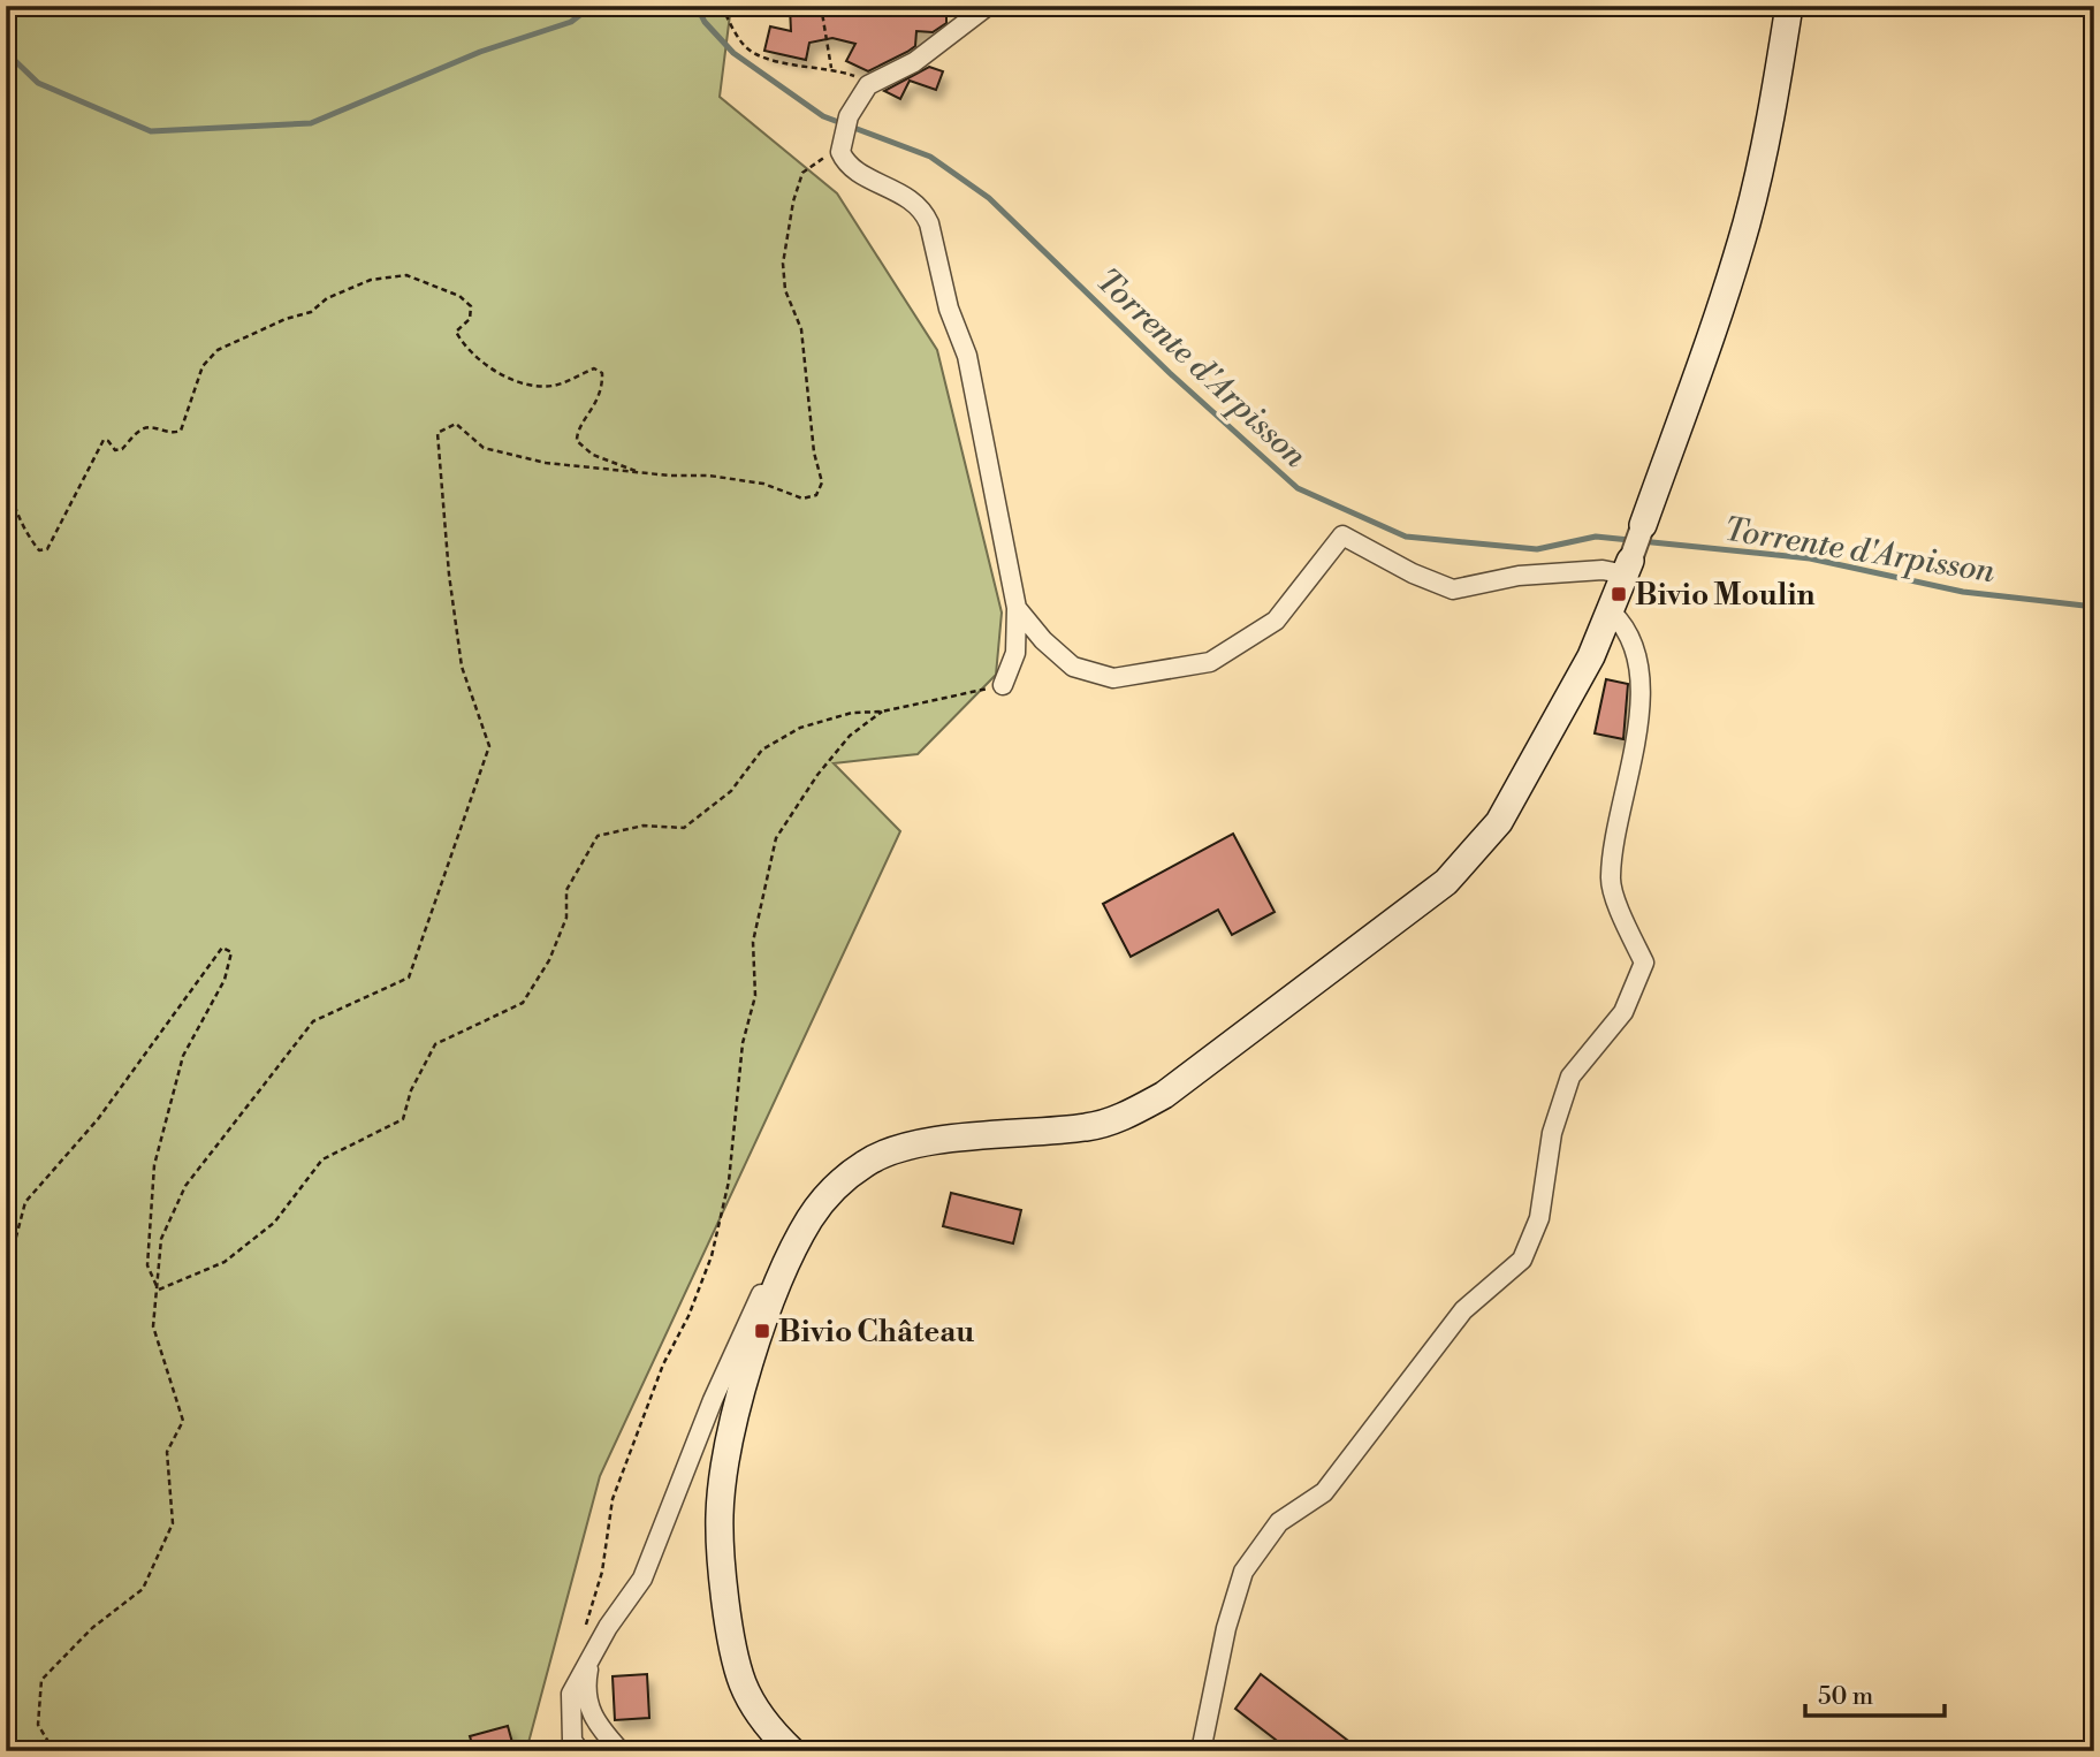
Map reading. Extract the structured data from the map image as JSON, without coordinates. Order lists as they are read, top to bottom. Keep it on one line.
{"water":["Torrente d'Arpisson"],"places":{"transit":["Bivio Moulin","Bivio Château"]},"scale_bar":"50 m"}
